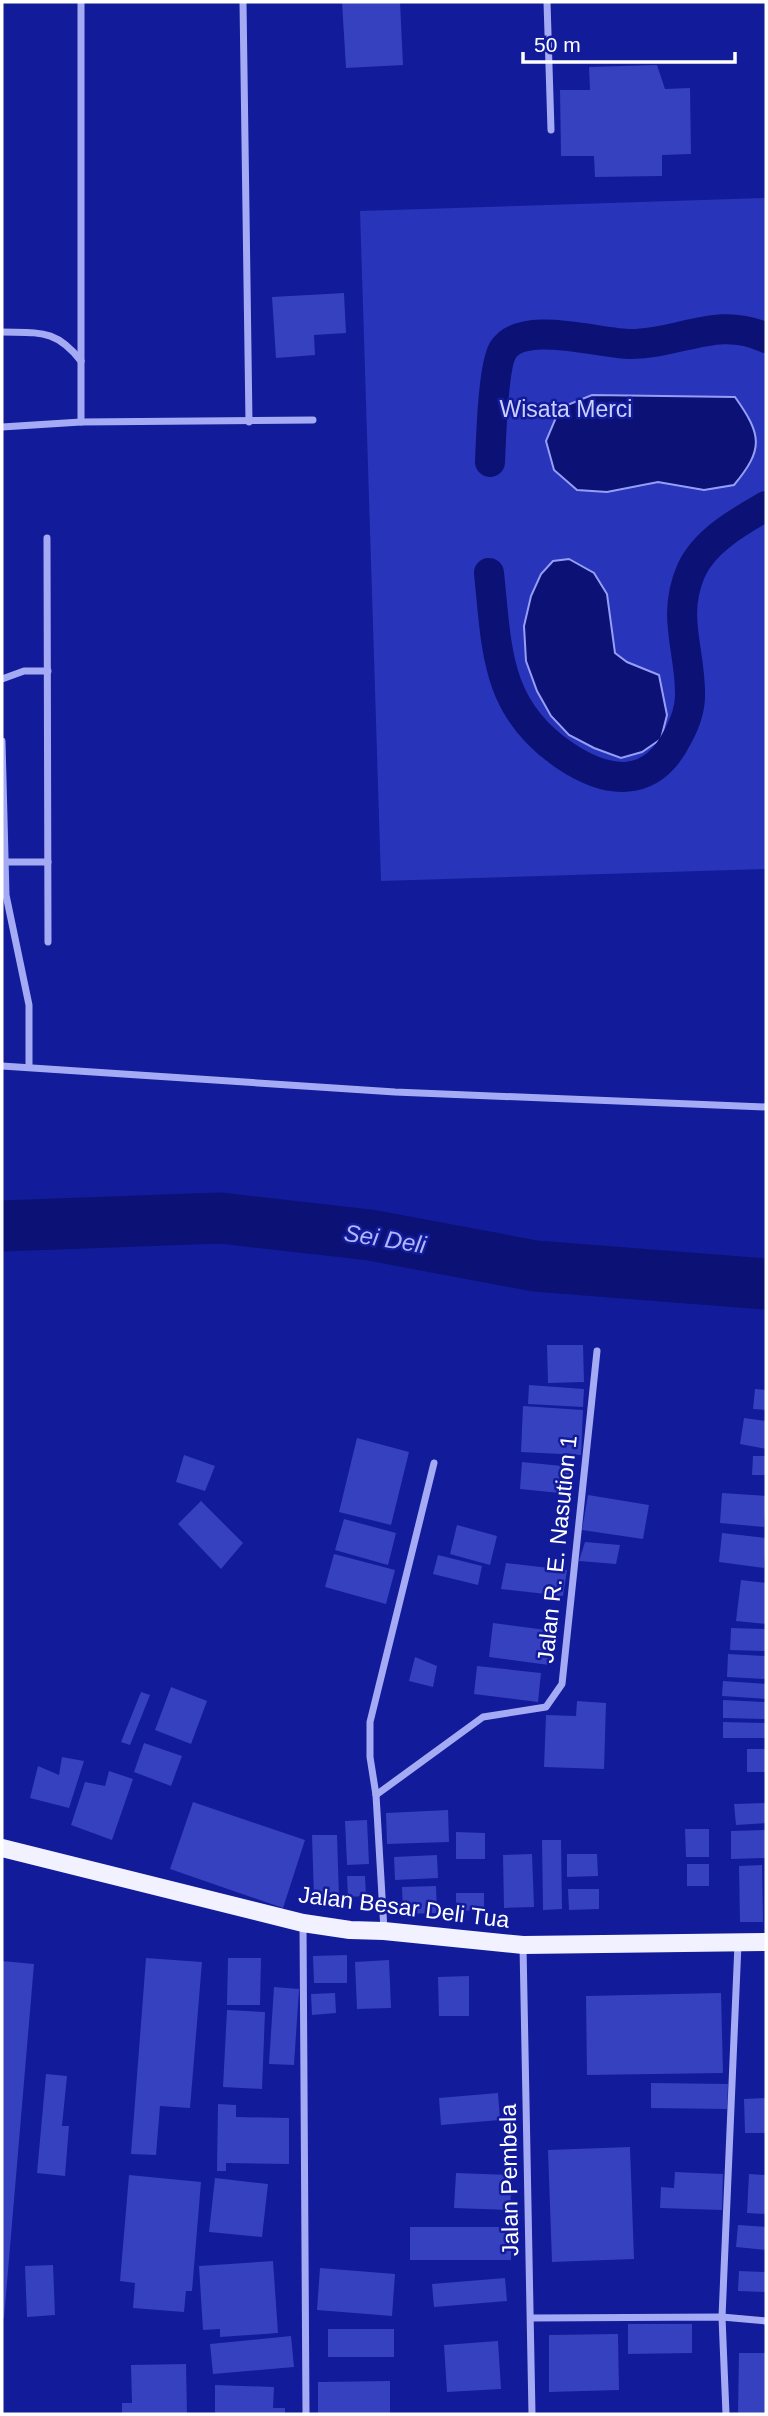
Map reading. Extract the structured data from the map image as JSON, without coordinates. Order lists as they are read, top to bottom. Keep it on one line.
{"streets":{"main road":["Jalan Besar Deli Tua"],"street":["Jalan R. E. Nasution 1","Jalan Pembela"]},"crossings":[["Jalan Besar Deli Tua","Jalan Pembela"]],"water":["Sei Deli"],"parks":["Wisata Merci"],"scale_bar":"50 m"}
